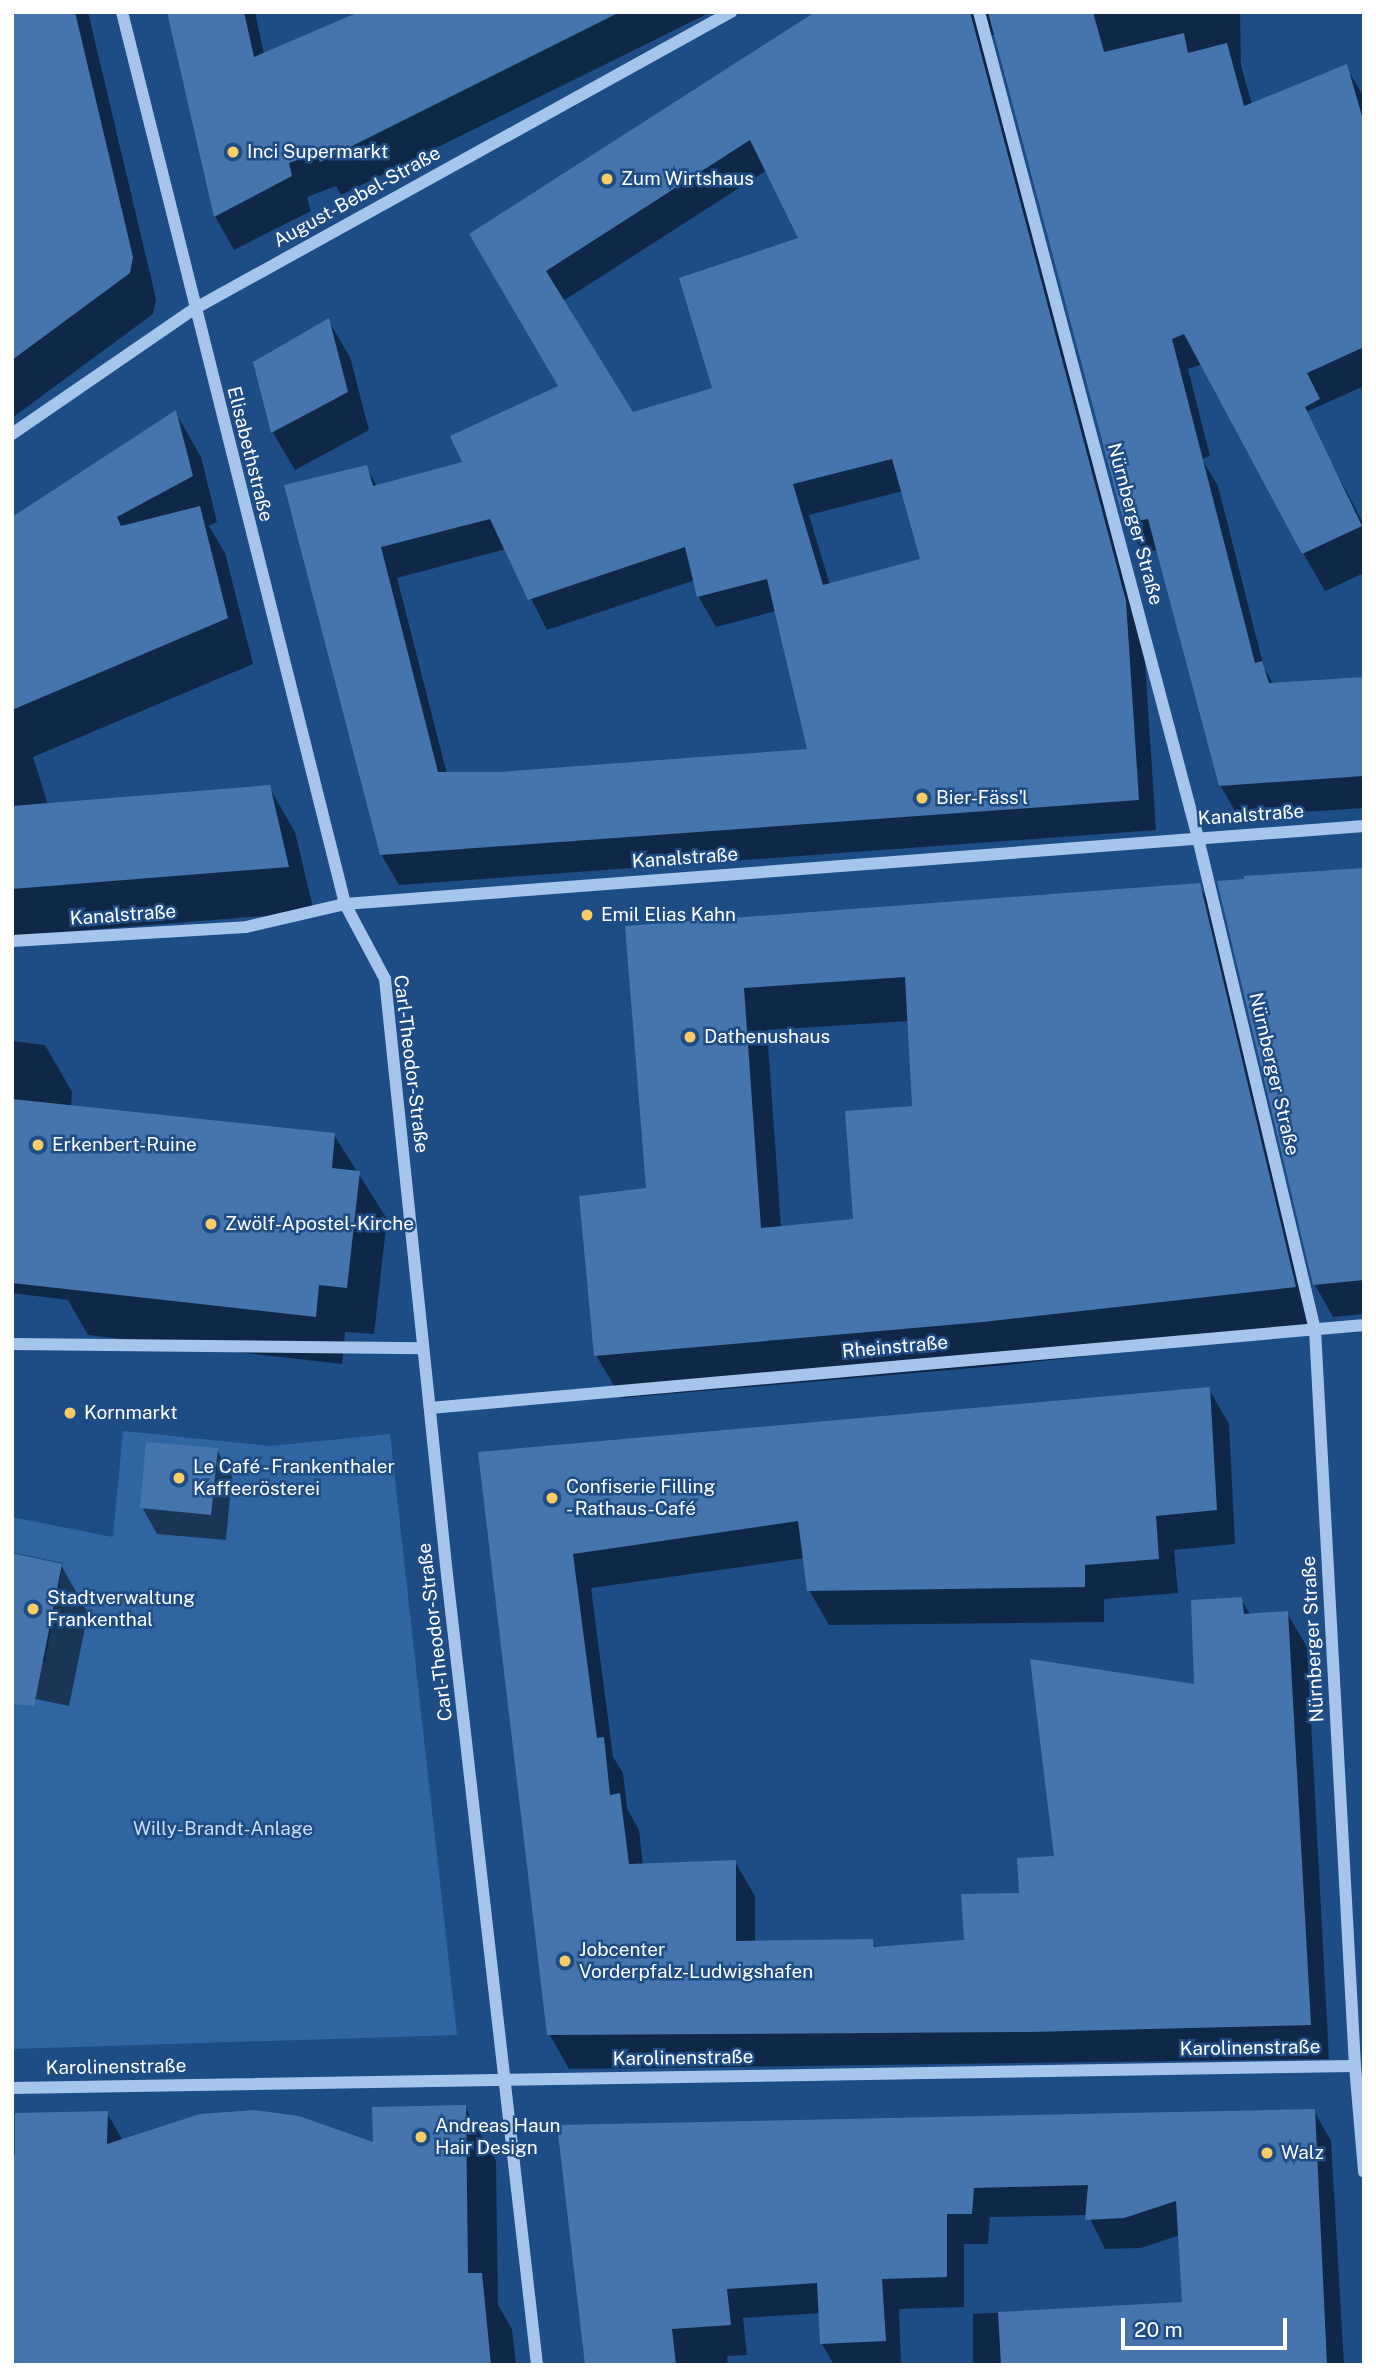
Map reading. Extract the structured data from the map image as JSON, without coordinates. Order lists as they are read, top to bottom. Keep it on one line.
{"streets":{"street":["August-Bebel-Straße","Elisabethstraße","Nürnberger Straße","Kanalstraße","Carl-Theodor-Straße","Rheinstraße","Karolinenstraße"]},"crossings":[["August-Bebel-Straße","Elisabethstraße"],["Elisabethstraße","Kanalstraße"],["Elisabethstraße","Carl-Theodor-Straße"],["Nürnberger Straße","Kanalstraße"],["Nürnberger Straße","Rheinstraße"],["Nürnberger Straße","Karolinenstraße"],["Kanalstraße","Carl-Theodor-Straße"],["Carl-Theodor-Straße","Rheinstraße"],["Carl-Theodor-Straße","Karolinenstraße"]],"parks":["Willy-Brandt-Anlage"],"places":["Inci Supermarkt","Zum Wirtshaus","Bier-Fäss'l","Emil Elias Kahn","Dathenushaus","Erkenbert-Ruine","Zwölf-Apostel-Kirche","Kornmarkt","Le Café - Frankenthaler Kaffeerösterei","Confiserie Filling - Rathaus-Café","Stadtverwaltung Frankenthal","Jobcenter Vorderpfalz-Ludwigshafen","Andreas Haun Hair Design","Walz"],"scale_bar":"20 m"}
